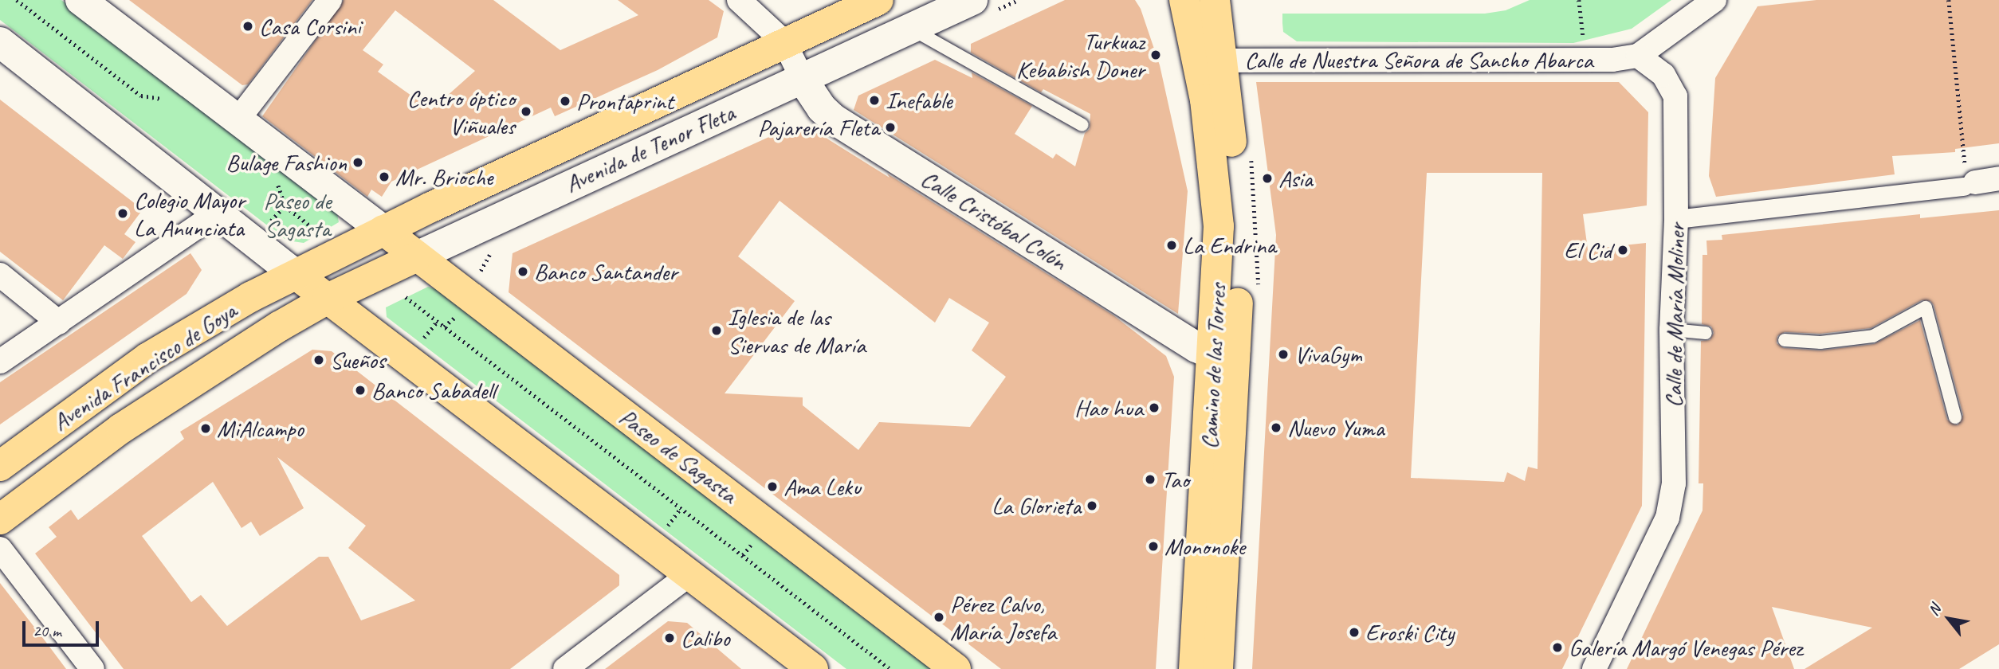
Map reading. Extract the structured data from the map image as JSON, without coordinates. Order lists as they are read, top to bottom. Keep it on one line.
{"streets":{"main road":["Avenida de Tenor Fleta","Calle Cristóbal Colón","Avenida Francisco de Goya","Camino de las Torres","Paseo de Sagasta"],"street":["Calle de Nuestra Señora de Sancho Abarca","Calle de María Moliner"]},"crossings":[["Calle de Nuestra Señora de Sancho Abarca","Calle de María Moliner"],["Calle de Nuestra Señora de Sancho Abarca","Camino de las Torres"],["Avenida de Tenor Fleta","Calle Cristóbal Colón"],["Avenida de Tenor Fleta","Avenida Francisco de Goya"],["Avenida de Tenor Fleta","Paseo de Sagasta"],["Calle Cristóbal Colón","Camino de las Torres"],["Avenida Francisco de Goya","Paseo de Sagasta"]],"parks":["Paseo de Sagasta"],"places":["Casa Corsini","Turkuaz Kebabish Doner","Inefable","Prontaprint","Centro óptico Viñuales","Pajarería Fleta","Bulage Fashion","Mr. Brioche","Asia","Colegio Mayor La Anunciata","La Endrina","El Cid","Banco Santander","Iglesia de las Siervas de María","VivaGym","Sueños","Banco Sabadell","Hao hua","Nuevo Yuma","MiAlcampo","Tao","Ama Leku","La Glorieta","Mononoke","Pérez Calvo, María Josefa","Eroski City","Calibo","Galería Margó Venegas Pérez"],"scale_bar":"20 m","north":"top left"}
